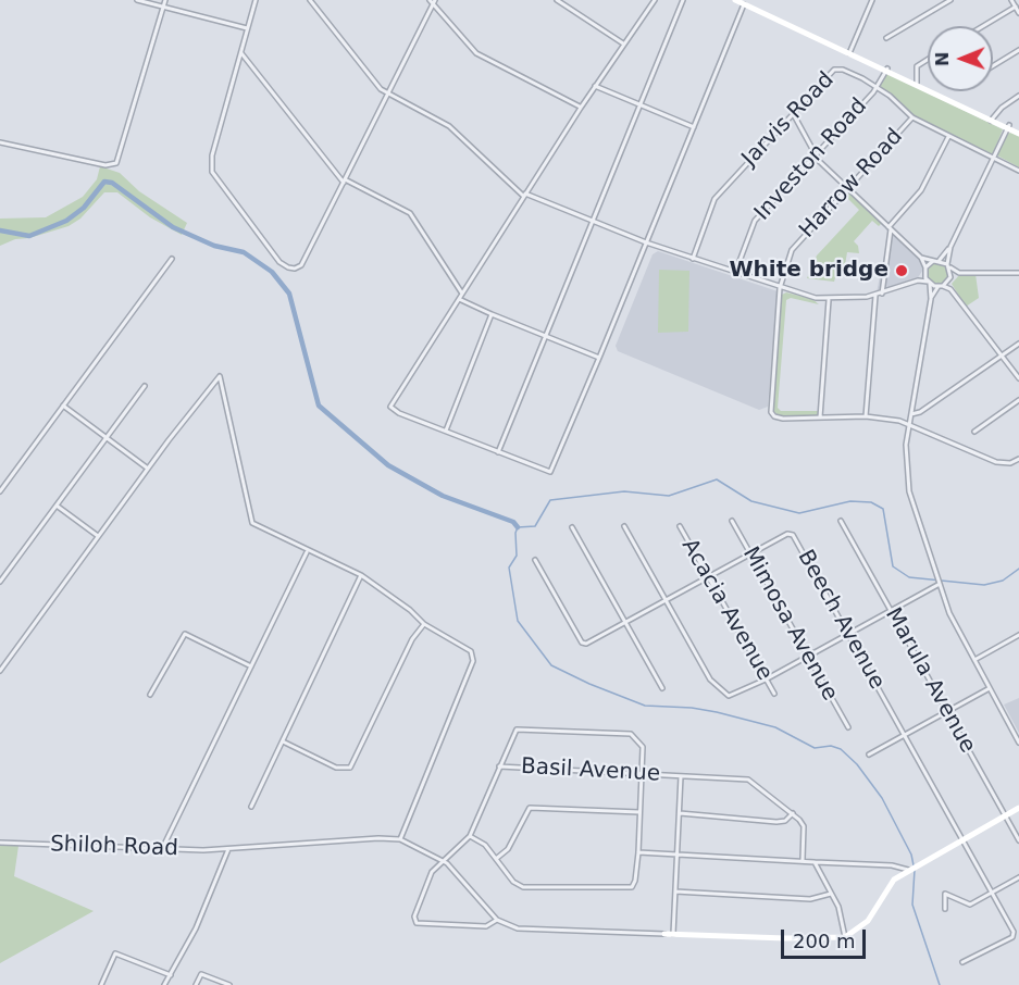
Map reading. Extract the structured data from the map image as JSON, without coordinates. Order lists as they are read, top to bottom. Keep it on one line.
{"streets":{"street":["Jarvis Road","Investon Road","Harrow Road","Acacia Avenue","Beech Avenue","Mimosa Avenue","Marula Avenue","Basil Avenue","Shiloh Road"]},"crossings":[["Jarvis Road","Investon Road"],["Jarvis Road","Harrow Road"],["Acacia Avenue","Beech Avenue"],["Beech Avenue","Mimosa Avenue"]],"places":["White bridge"],"scale_bar":"200 m","north":"left"}
